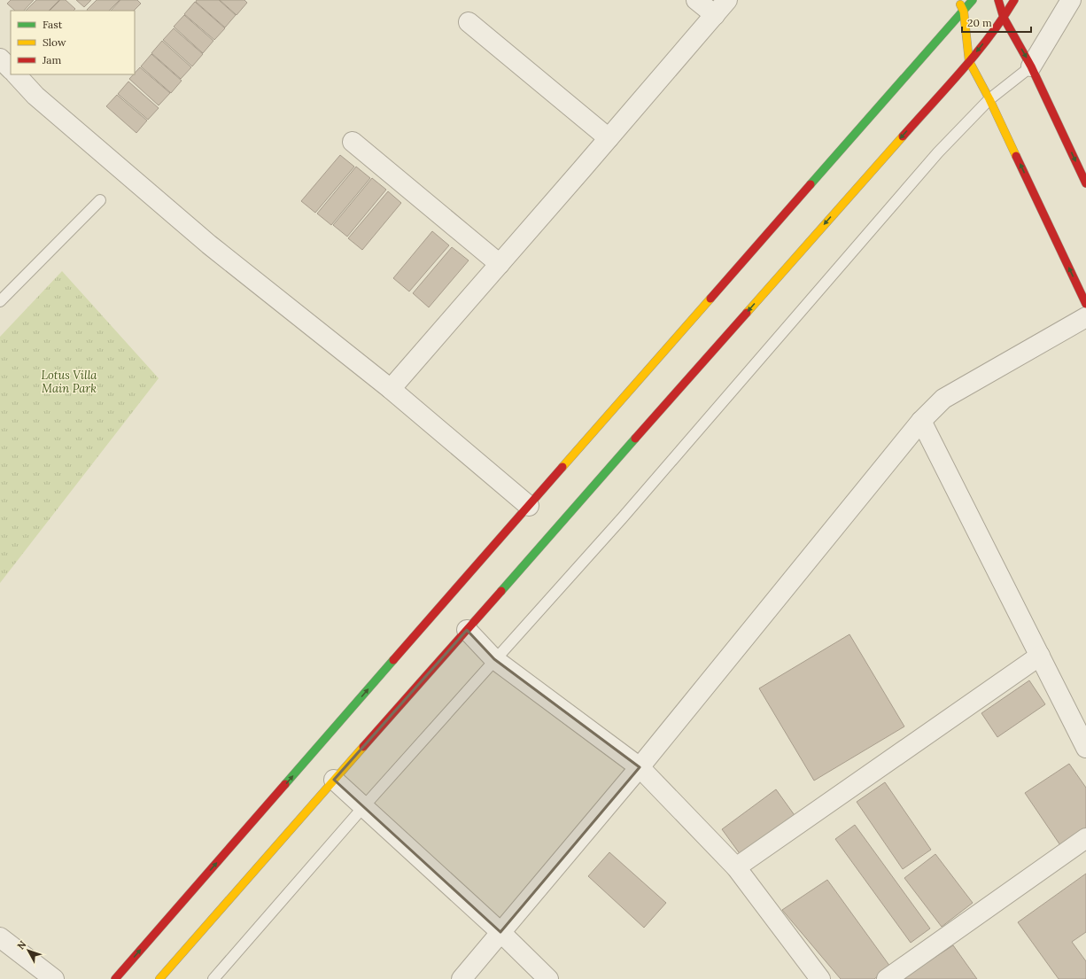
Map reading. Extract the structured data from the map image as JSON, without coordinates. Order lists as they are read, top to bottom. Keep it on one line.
{"parks":["Lotus Villa Main Park"],"legend":["Fast","Slow","Jam"],"scale_bar":"20 m","north":"top left"}
